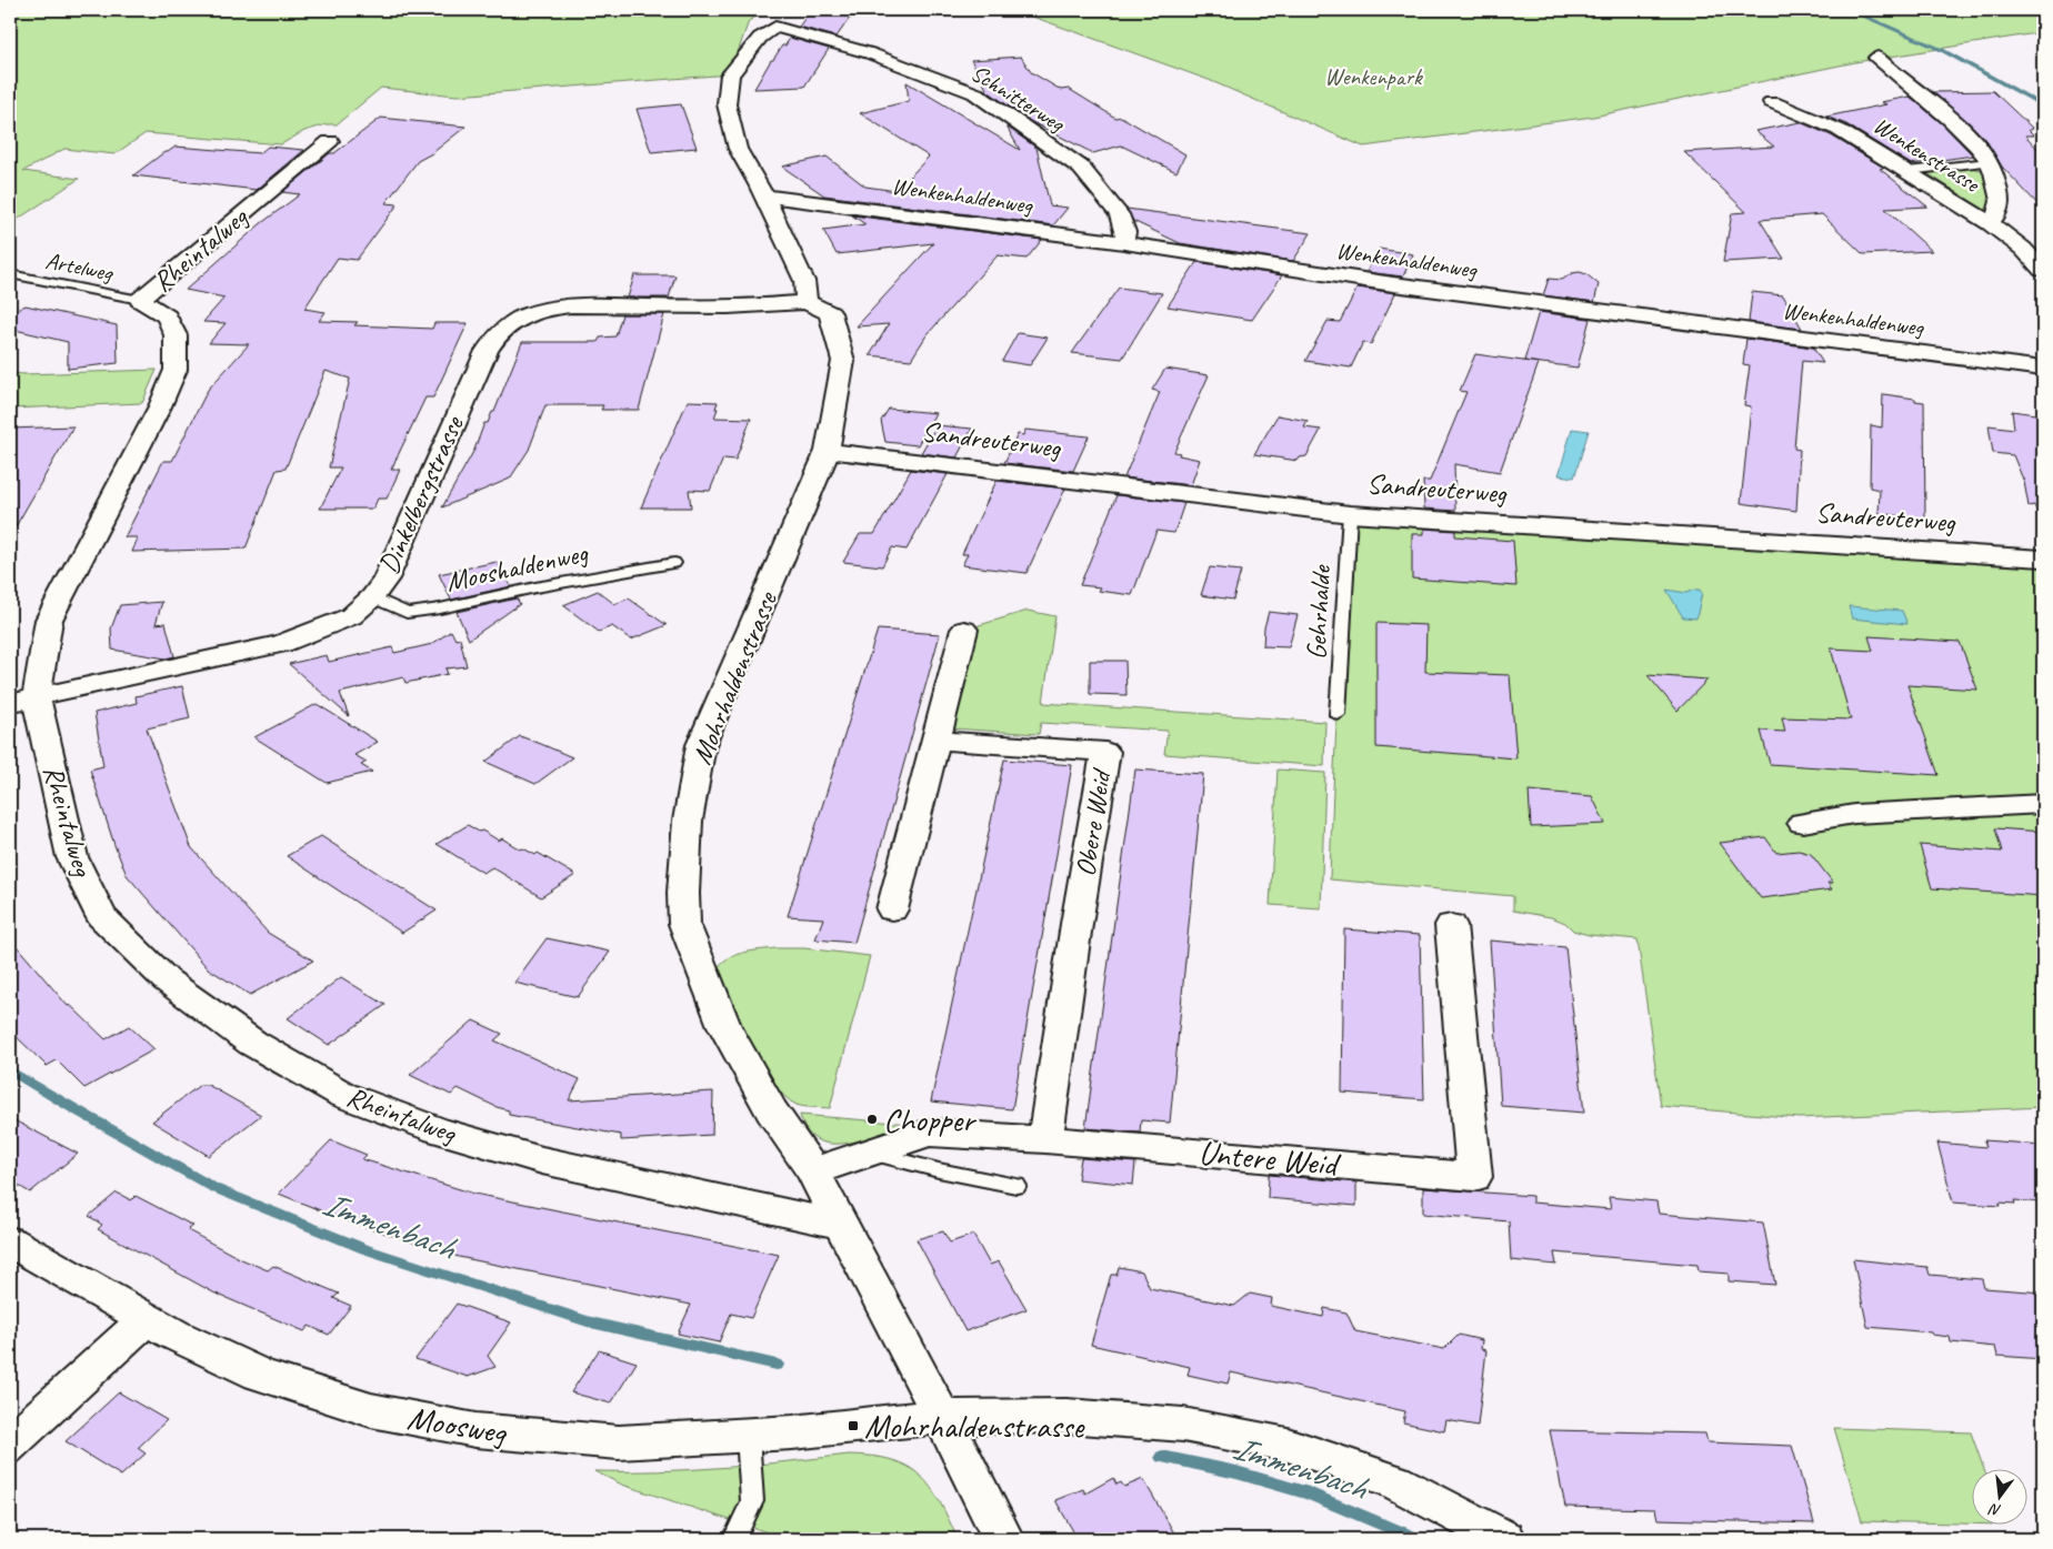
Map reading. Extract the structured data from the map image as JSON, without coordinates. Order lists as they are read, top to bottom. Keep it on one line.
{"streets":{"street":["Schnitterweg","Wenkenstrasse","Wenkenhaldenweg","Rheintalweg","Sandreuterweg","Dinkelbergstrasse","Mohrhaldenstrasse","Obere Weid","Untere Weid","Moosweg"],"lane":["Artelweg","Mooshaldenweg","Gehrhalde"]},"crossings":[["Schnitterweg","Wenkenhaldenweg"],["Rheintalweg","Artelweg"],["Rheintalweg","Dinkelbergstrasse"],["Rheintalweg","Mohrhaldenstrasse"],["Sandreuterweg","Gehrhalde"],["Sandreuterweg","Mohrhaldenstrasse"],["Dinkelbergstrasse","Mooshaldenweg"],["Dinkelbergstrasse","Mohrhaldenstrasse"],["Mohrhaldenstrasse","Untere Weid"],["Mohrhaldenstrasse","Moosweg"],["Obere Weid","Untere Weid"]],"water":["Immenbach"],"parks":["Wenkenpark"],"places":{"other":["Chopper"],"transit":["Mohrhaldenstrasse"]},"north":"bottom"}
